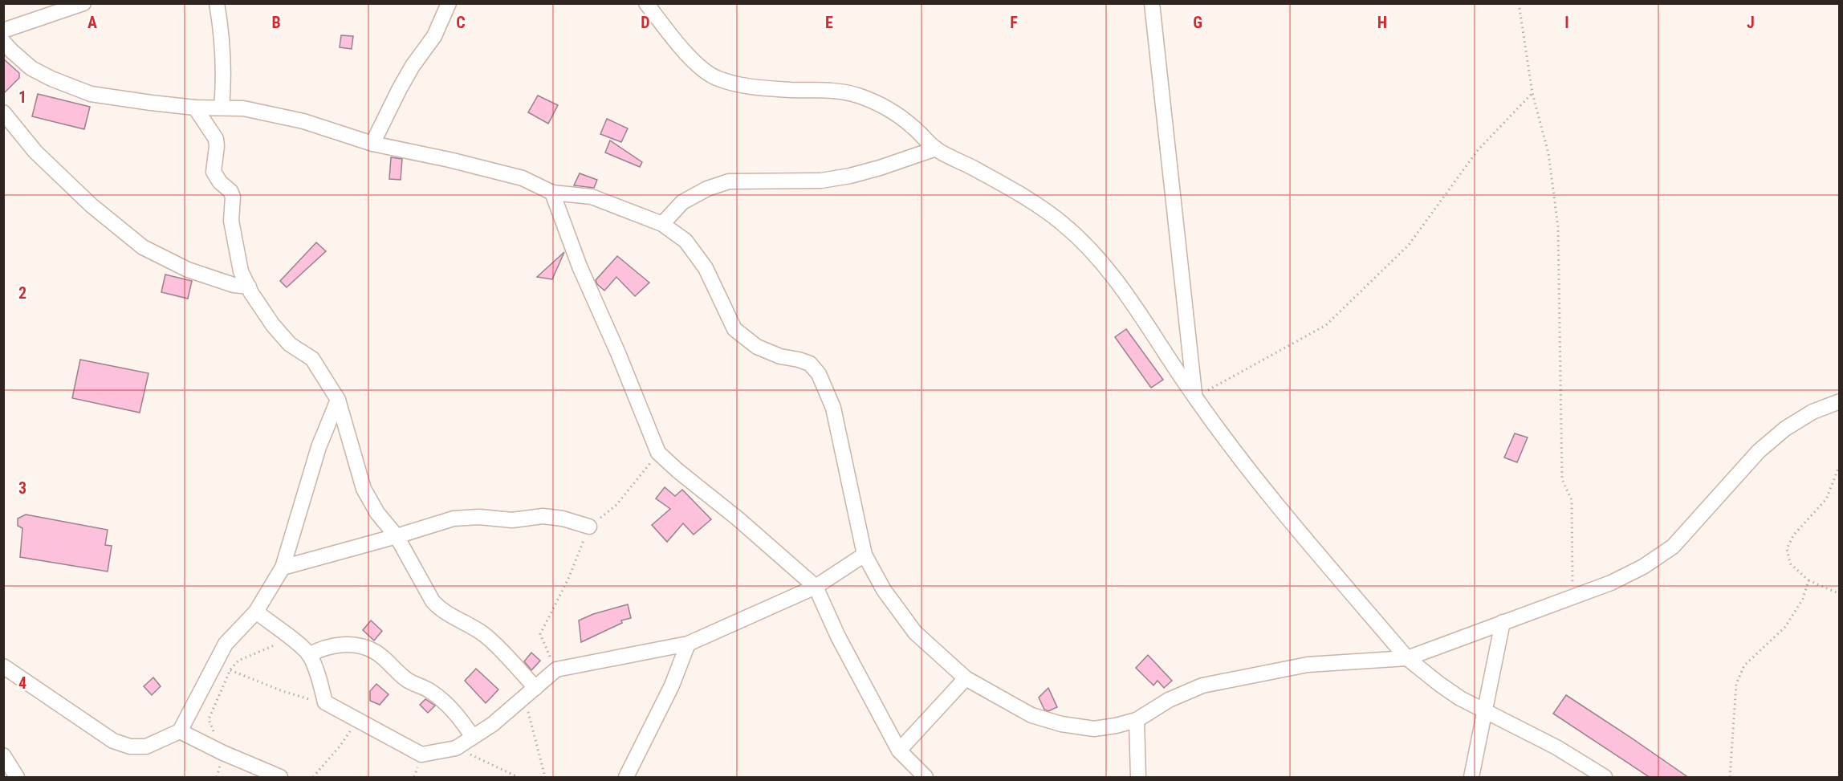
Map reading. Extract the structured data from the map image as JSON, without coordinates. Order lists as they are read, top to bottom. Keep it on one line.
{"grid":{"columns":["A","B","C","D","E","F","G","H","I","J"],"rows":["1","2","3","4"]}}
